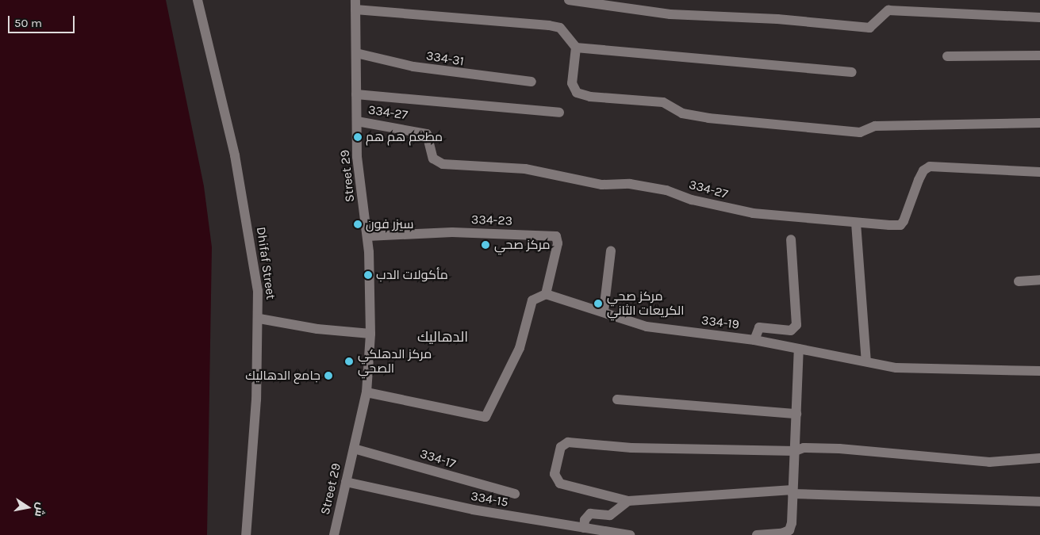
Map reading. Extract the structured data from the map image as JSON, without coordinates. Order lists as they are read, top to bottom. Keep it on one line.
{"streets":{"street":["334-31","334-27","Street 29","334-23","Dhifaf Street","334-19","334-17","334-15"]},"crossings":[["334-31","Street 29"],["334-27","Street 29"],["Street 29","334-23"],["Street 29","334-17"],["Street 29","334-15"],["334-23","334-19"]],"districts":["الدهاليك"],"places":["مطعم هم هم","سيزر فون","مركز صحي","مأكولات الدب","مركز صحي الكريعات الثاني","مركز الدهلكي الصحي","جامع الدهاليك"],"scale_bar":"50 m","north":"right"}
